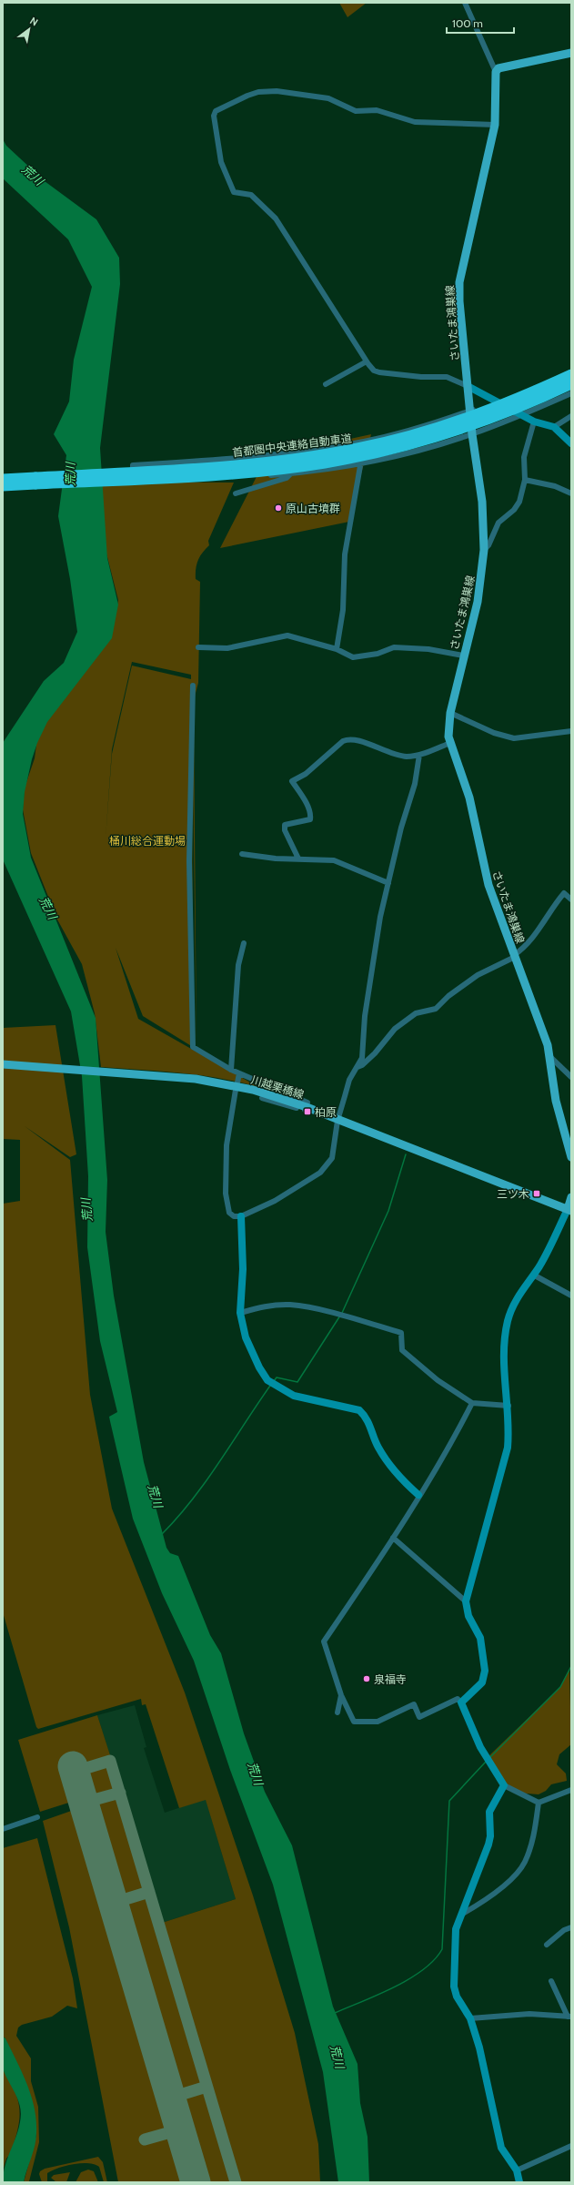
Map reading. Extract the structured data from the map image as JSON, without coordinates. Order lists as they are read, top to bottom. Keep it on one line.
{"streets":{"highway":["首都圏中央連絡自動車道"],"main road":["さいたま鴻巣線","川越栗橋線"]},"water":["荒川"],"parks":["桶川総合運動場"],"places":{"other":["原山古墳群","泉福寺"],"transit":["柏原","三ツ木"]},"scale_bar":"100 m","north":"top right"}
